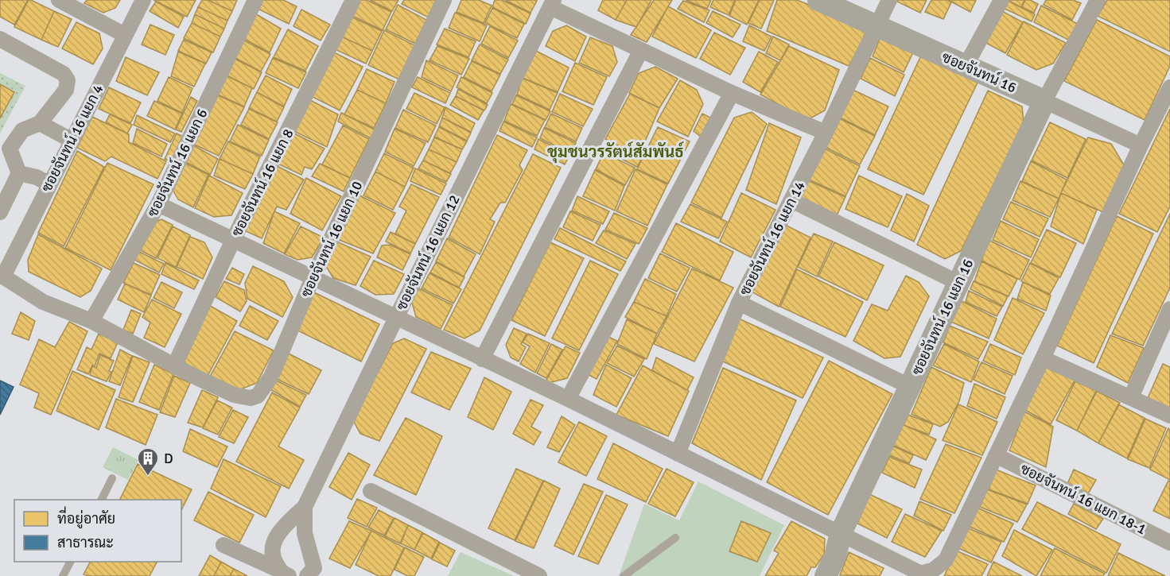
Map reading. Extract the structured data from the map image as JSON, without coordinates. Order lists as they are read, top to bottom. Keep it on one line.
{"streets":{"street":["ซอยจันทน์ 16","ซอยจันทน์ 16 แยก 4","ซอยจันทน์ 16 แยก 6","ซอยจันทน์ 16 แยก 8","ซอยจันทน์ 16 แยก 14","ซอยจันทน์ 16 แยก 10","ซอยจันทน์ 16 แยก 12","ซอยจันทน์ 16 แยก 16","ซอยจันทน์ 16 แยก 18-1"]},"crossings":[["ซอยจันทน์ 16","ซอยจันทน์ 16 แยก 14"],["ซอยจันทน์ 16","ซอยจันทน์ 16 แยก 16"],["ซอยจันทน์ 16 แยก 8","ซอยจันทน์ 16 แยก 10"]],"districts":["ชุมชนวรรัตน์สัมพันธ์"],"places":{"building":["D"]},"legend":["ที่อยู่อาศัย","สาธารณะ"]}
